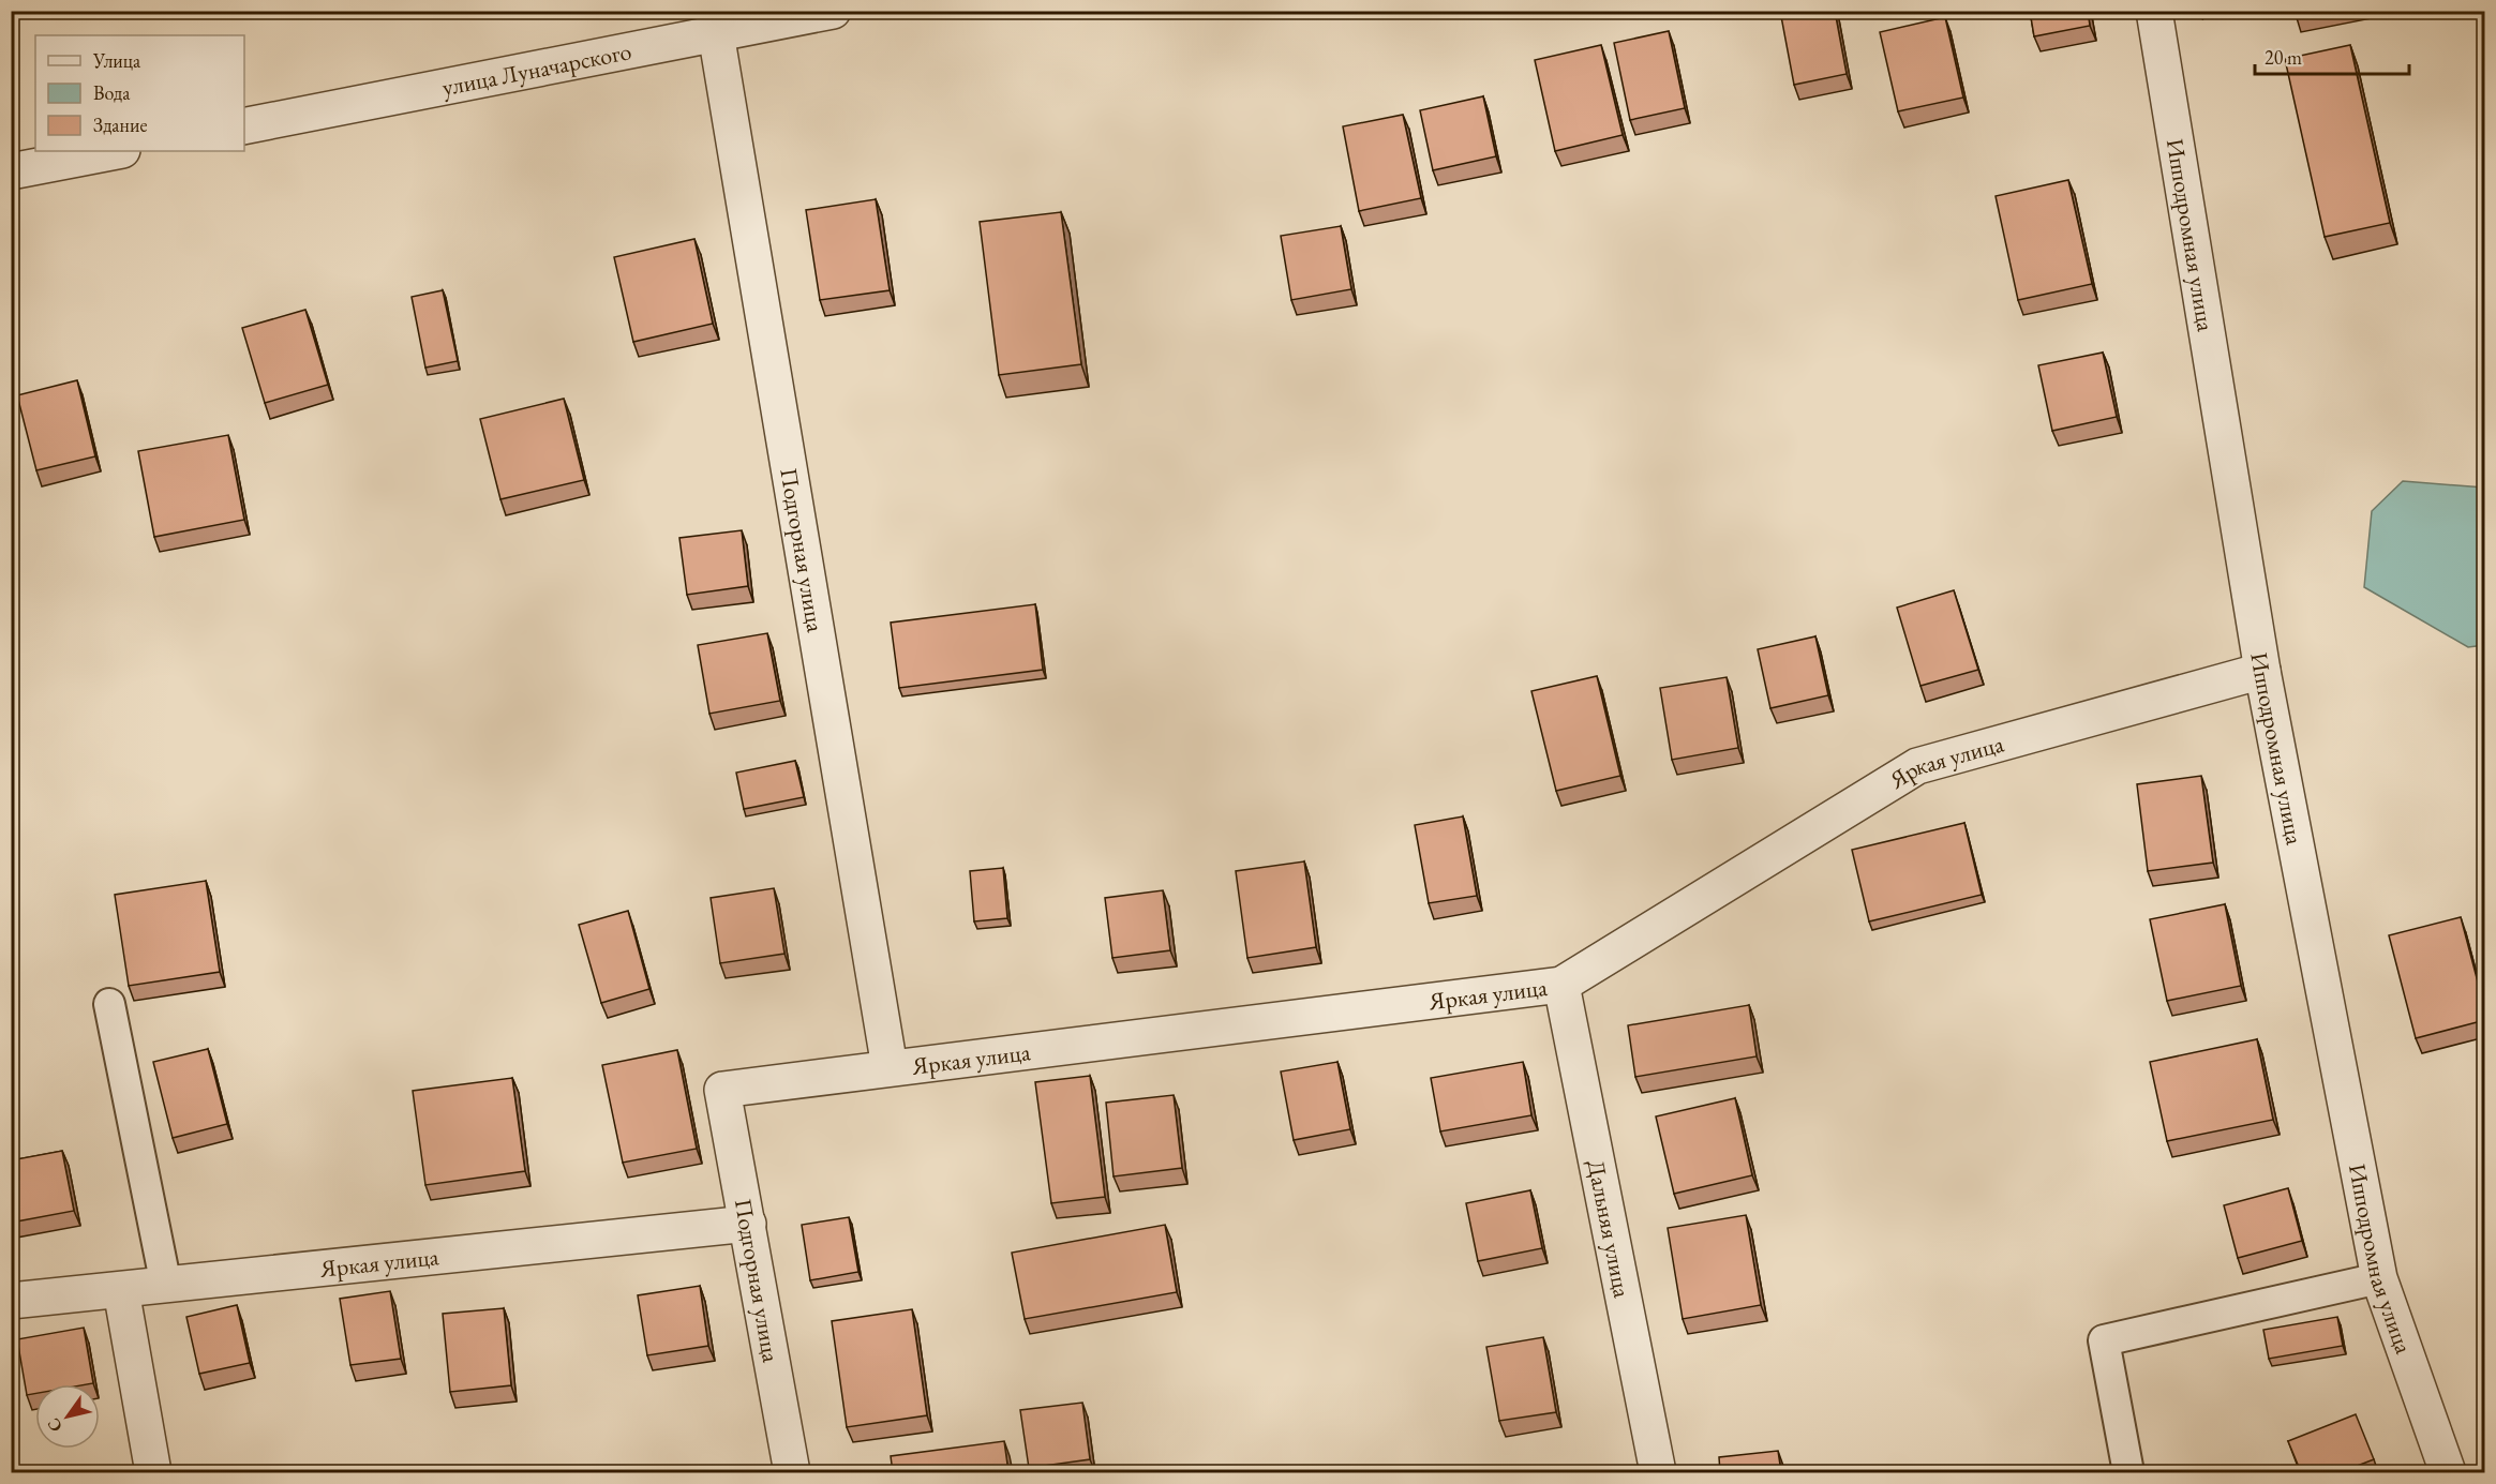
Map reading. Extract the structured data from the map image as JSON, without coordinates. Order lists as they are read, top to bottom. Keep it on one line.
{"streets":{"street":["улица Луначарского","Ипподромная улица","Подгорная улица","Яркая улица","Дальняя улица"]},"crossings":[["улица Луначарского","Подгорная улица"],["Ипподромная улица","Яркая улица"],["Подгорная улица","Яркая улица"],["Яркая улица","Дальняя улица"]],"legend":["Улица","Вода","Здание"],"scale_bar":"20 m","north":"bottom left"}
